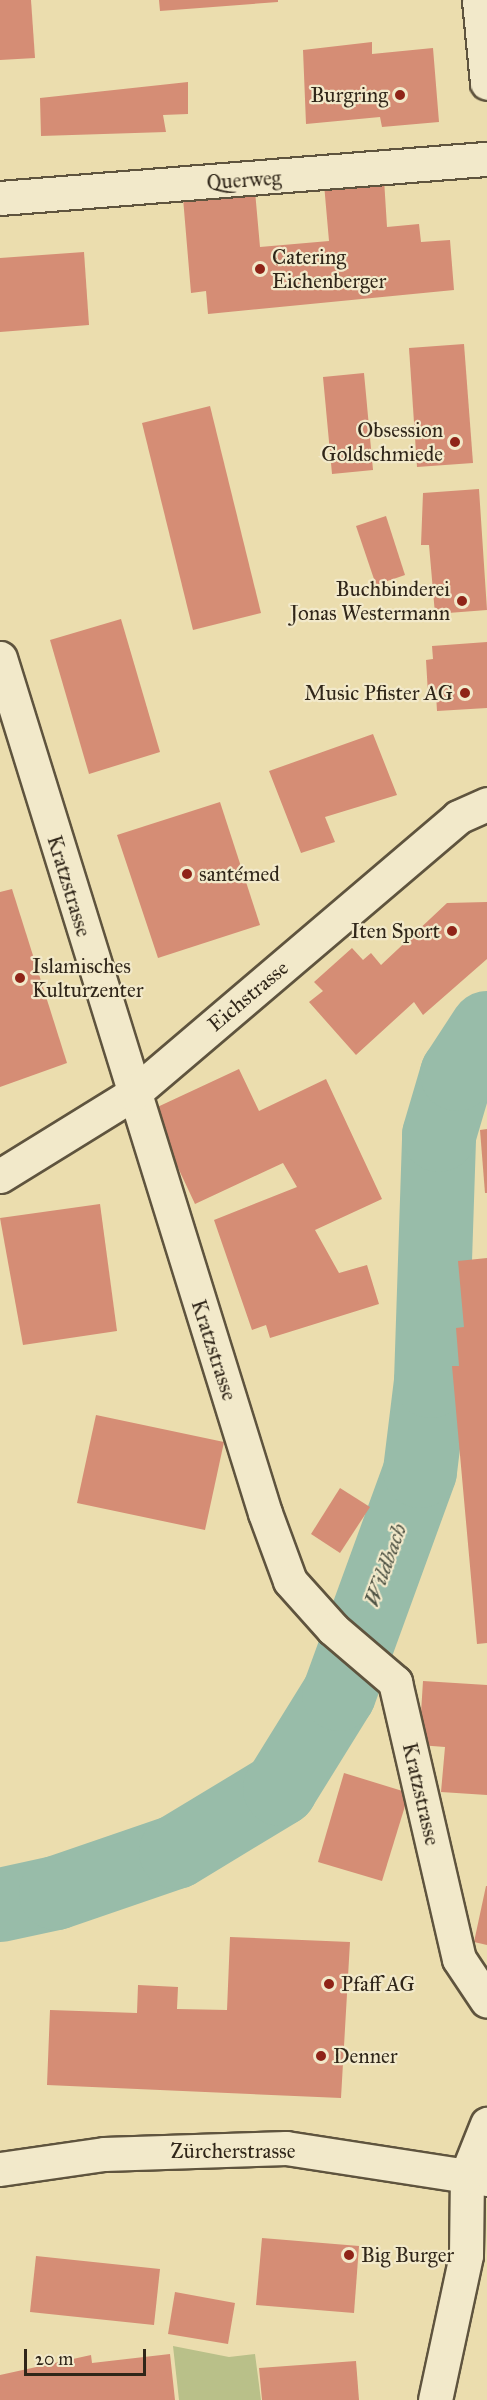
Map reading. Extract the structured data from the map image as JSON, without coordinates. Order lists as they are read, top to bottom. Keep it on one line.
{"streets":{"street":["Querweg","Kratzstrasse","Eichstrasse","Zürcherstrasse"]},"crossings":[["Kratzstrasse","Eichstrasse"]],"water":["Wildbach"],"places":["Burgring","Catering Eichenberger","Obsession Goldschmiede","Buchbinderei Jonas Westermann","Music Pfister AG","santémed","Iten Sport","Islamisches Kulturzenter","Pfaff AG","Denner","Big Burger"],"scale_bar":"20 m"}
